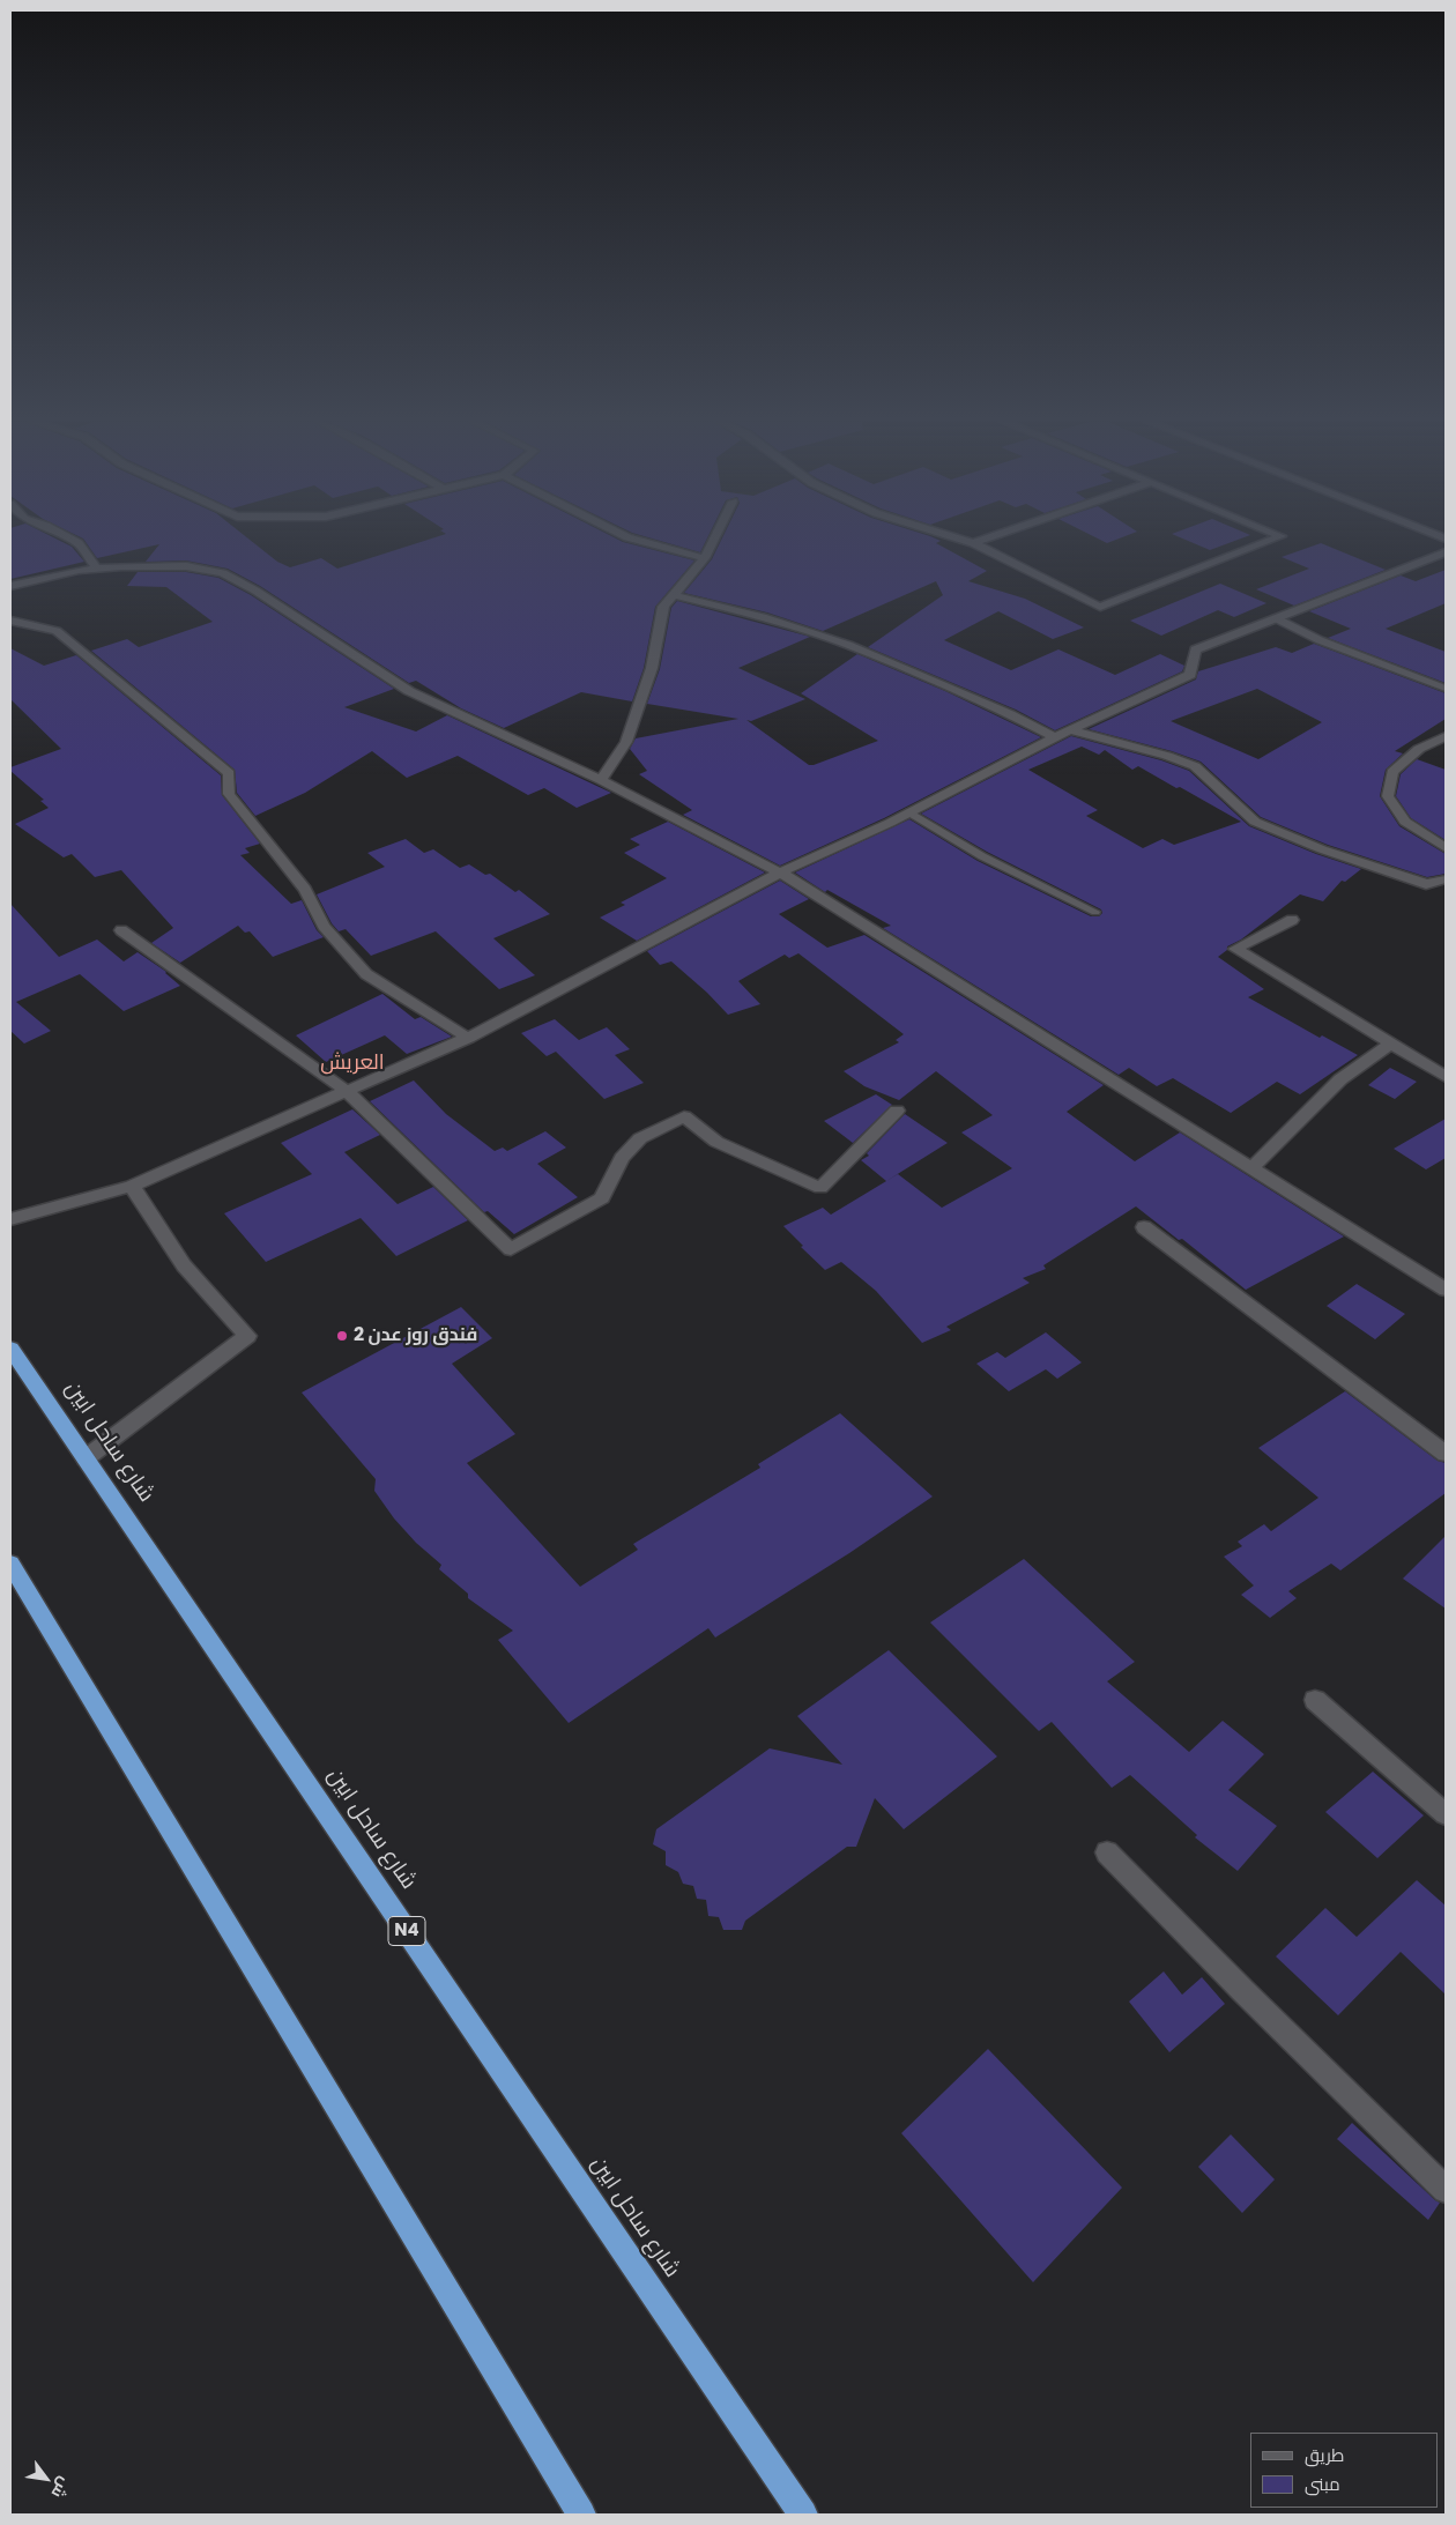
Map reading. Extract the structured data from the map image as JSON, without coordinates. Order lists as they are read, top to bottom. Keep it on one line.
{"streets":{"highway":["شارع ساحل ابين","N4"]},"districts":["العريش"],"places":["فندق روز عدن 2"],"legend":["طريق","مبنى"],"north":"bottom right"}
